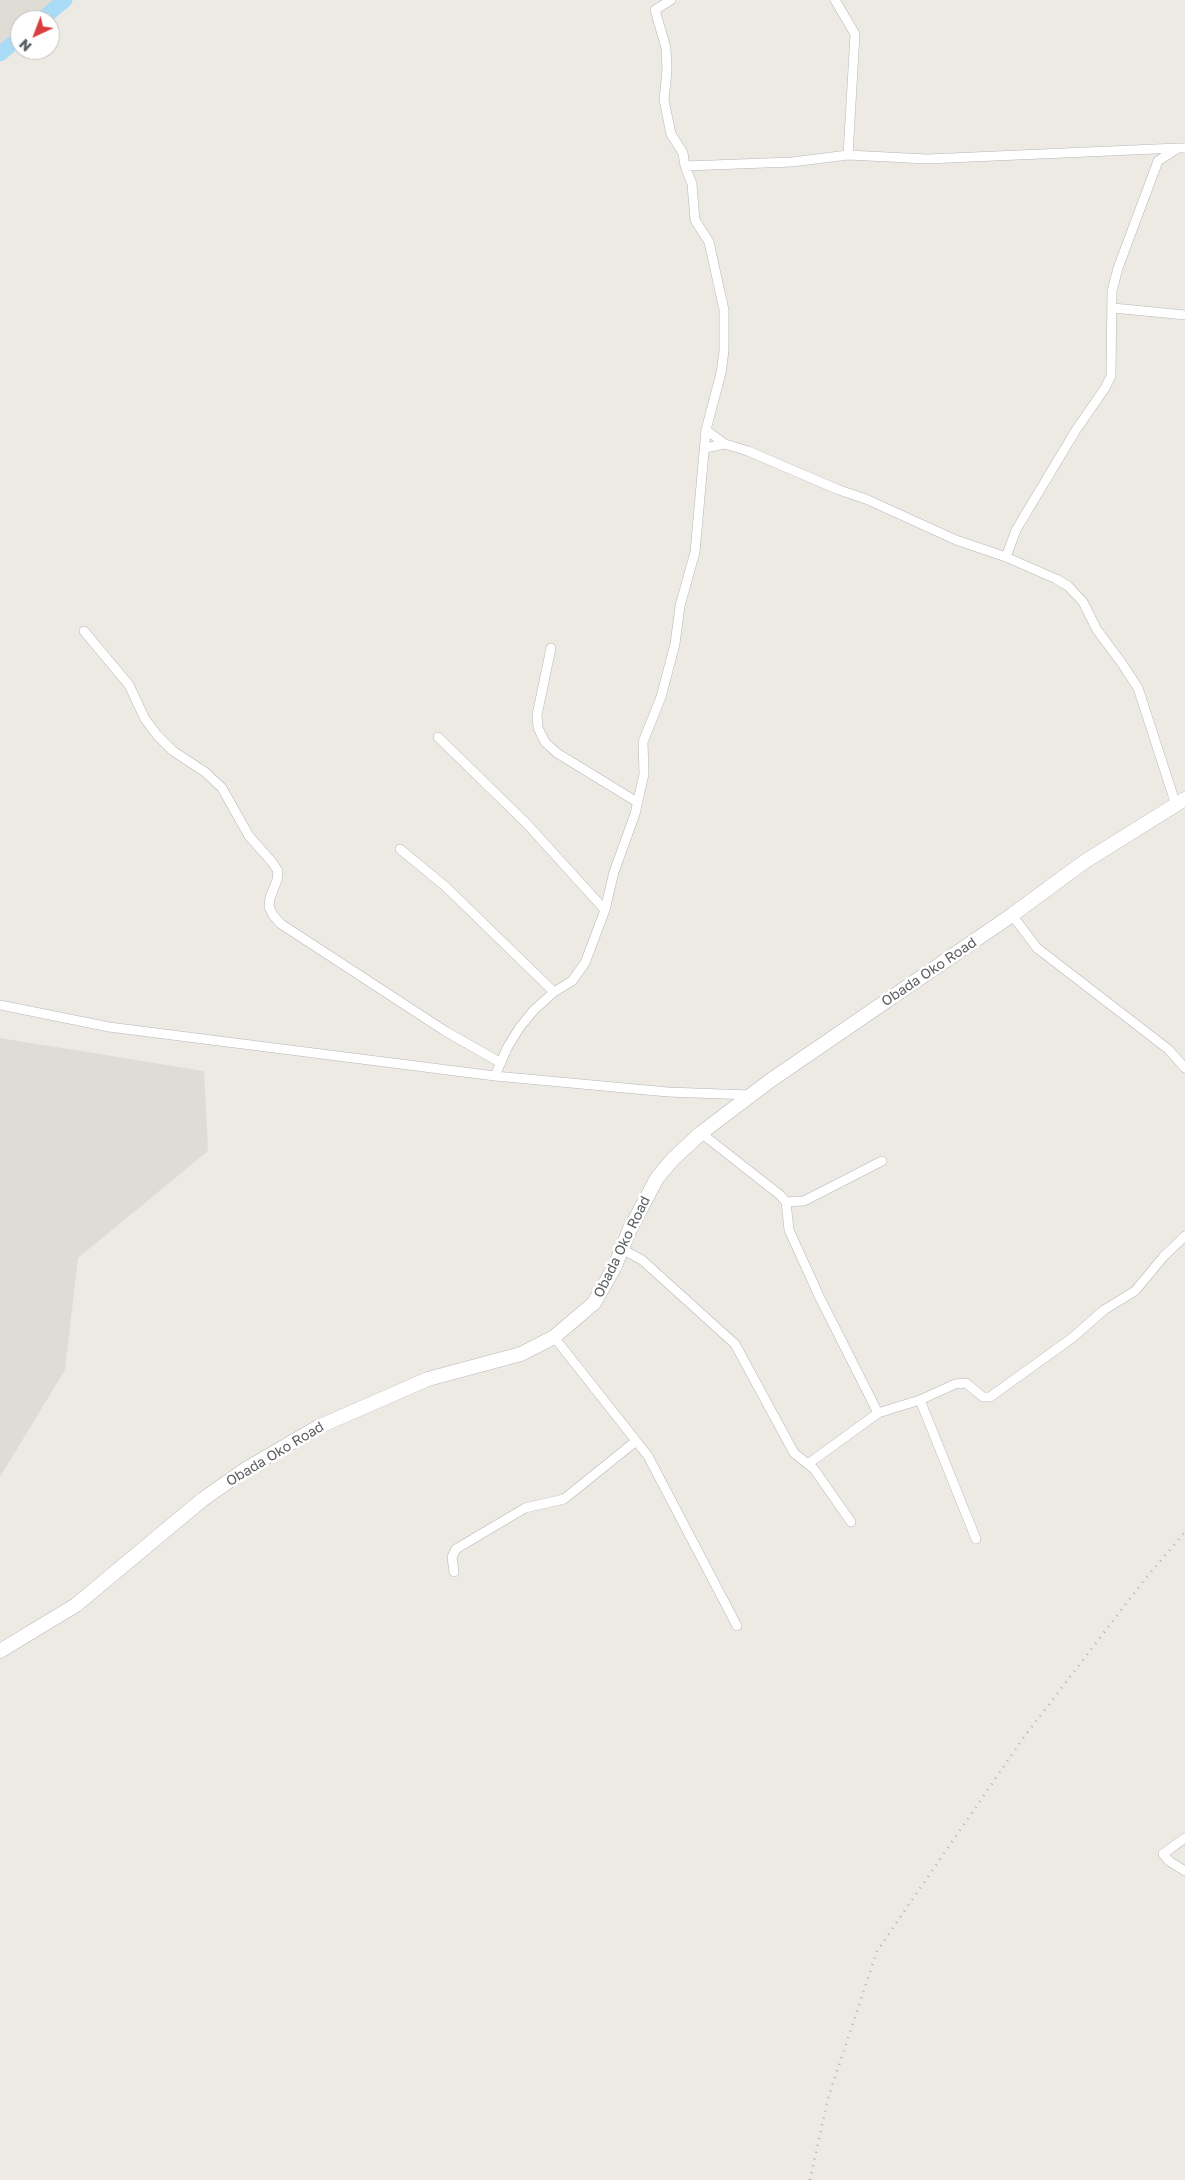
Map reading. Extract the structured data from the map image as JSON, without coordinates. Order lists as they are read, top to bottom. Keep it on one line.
{"streets":{"main road":["Obada Oko Road"]},"north":"bottom left"}
